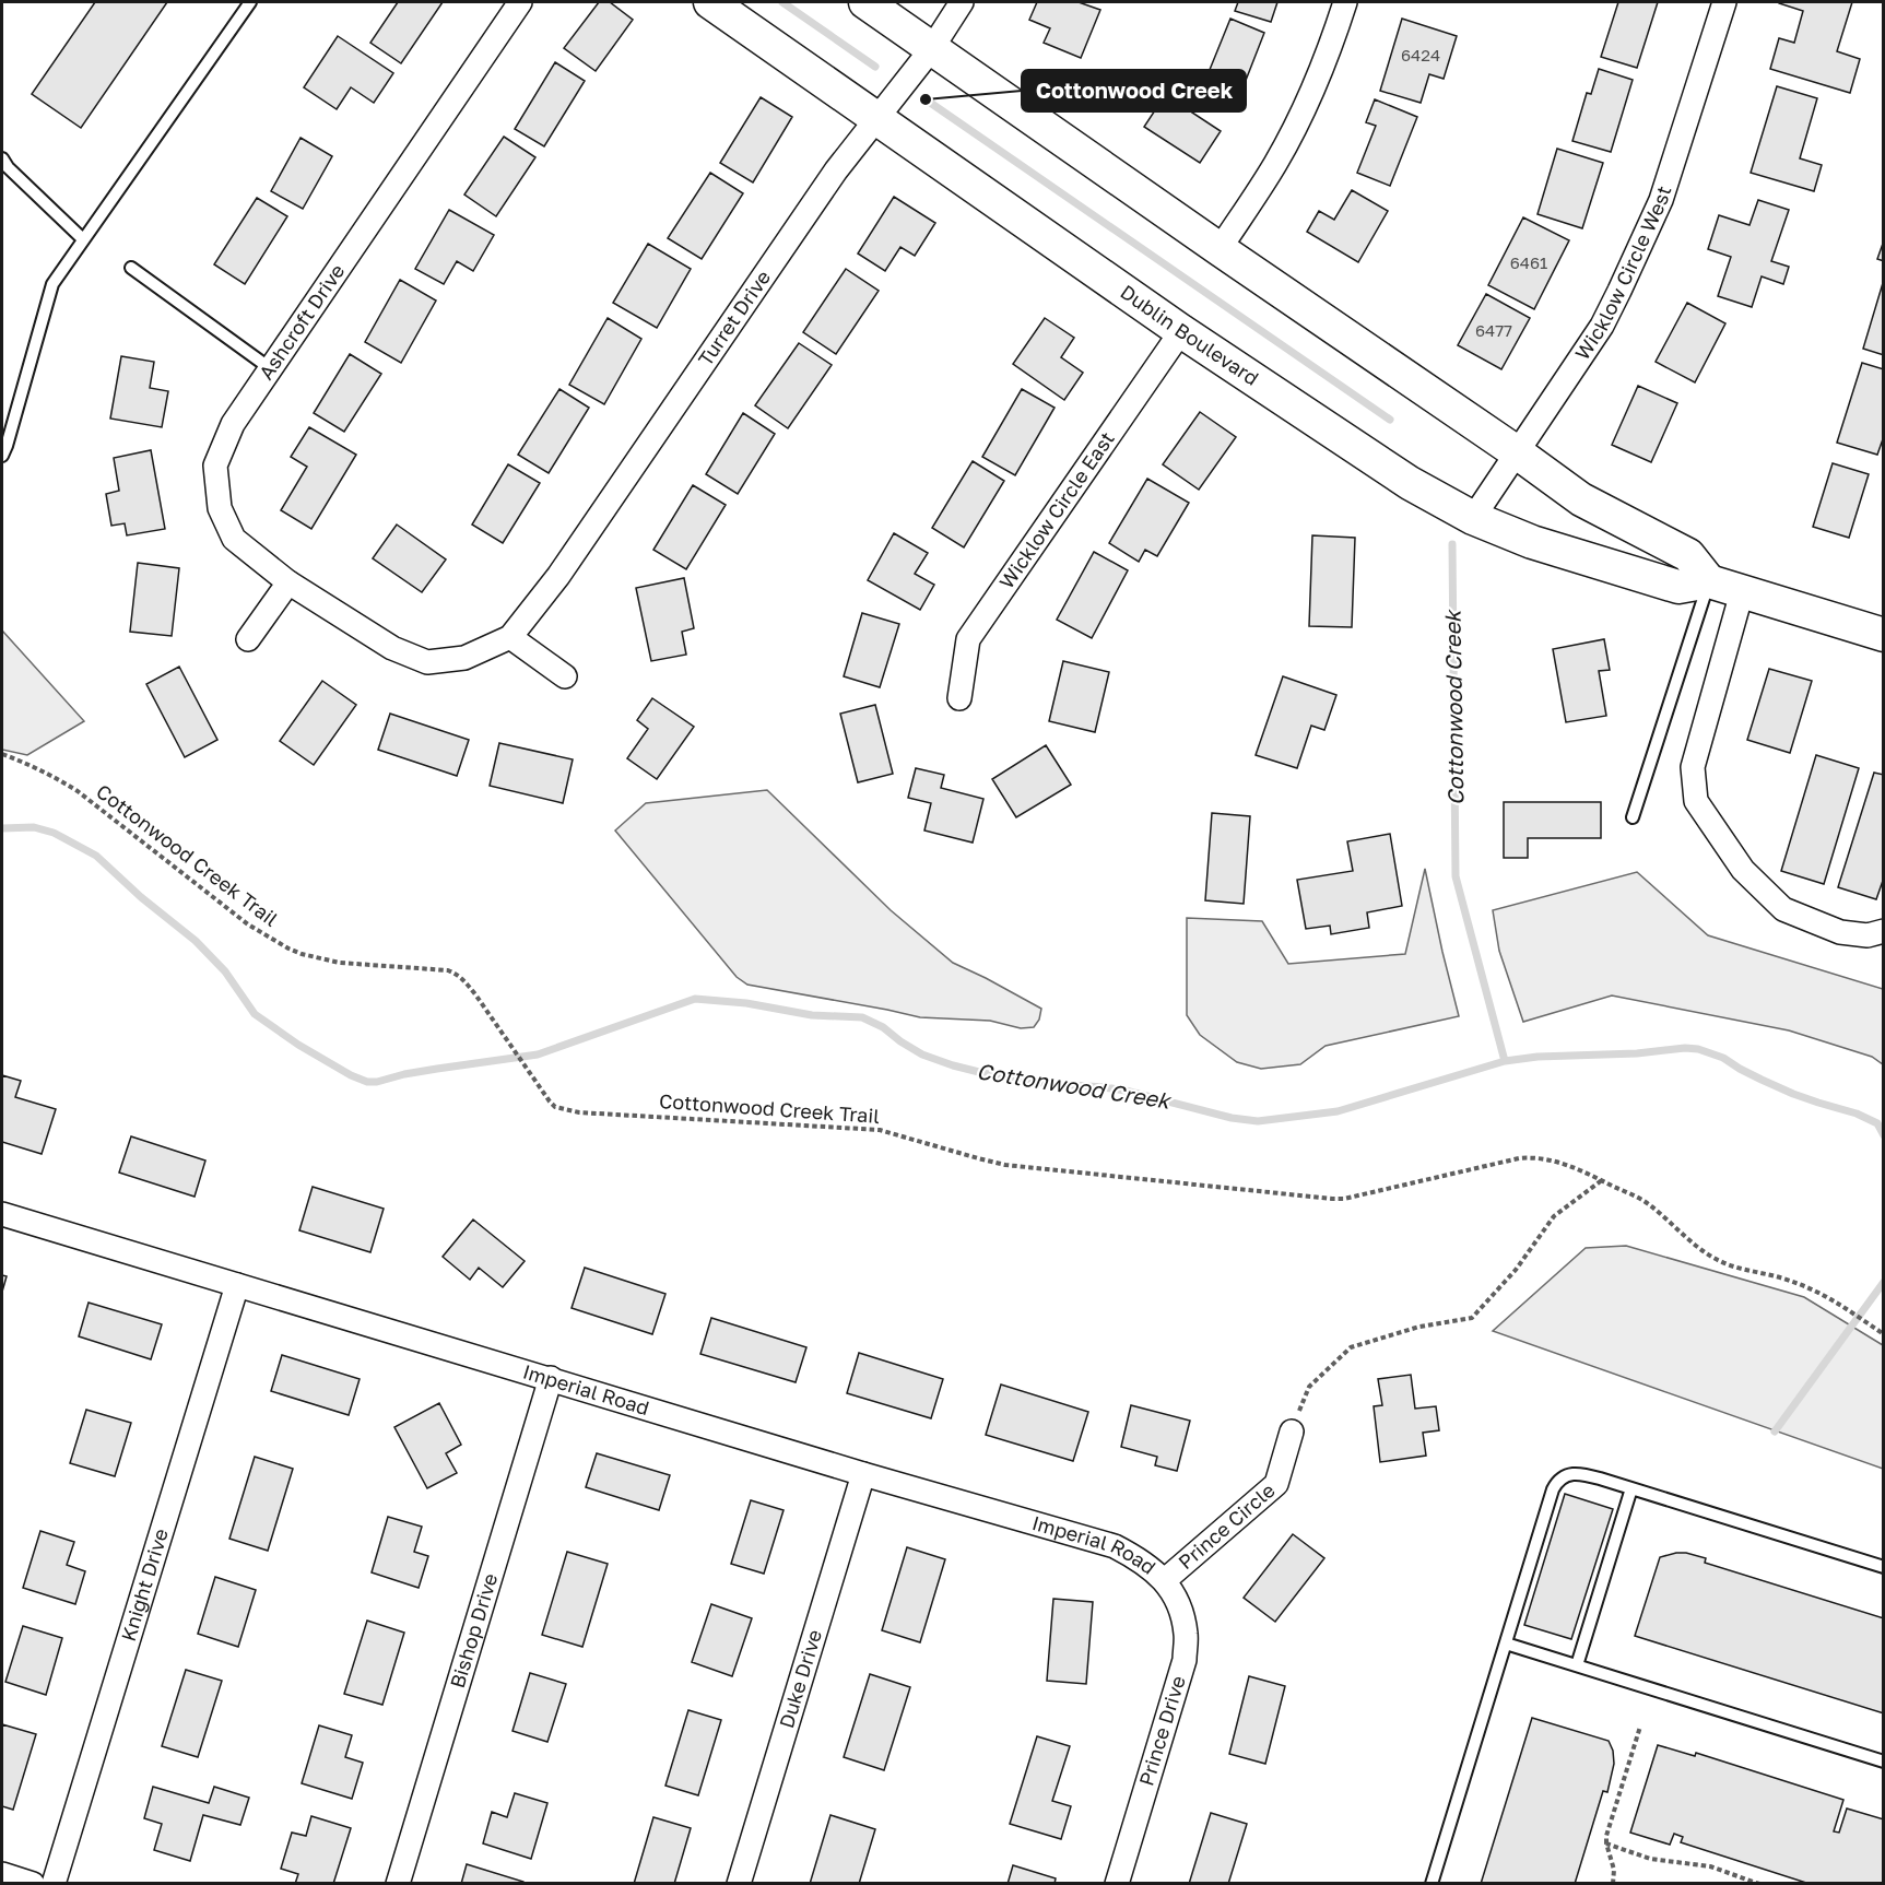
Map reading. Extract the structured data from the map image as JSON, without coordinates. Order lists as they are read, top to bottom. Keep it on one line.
{"streets":{"main road":["Dublin Boulevard"],"street":["Wicklow Circle West","Turret Drive","Ashcroft Drive","Wicklow Circle East","Imperial Road","Prince Circle","Knight Drive","Bishop Drive","Duke Drive","Prince Drive"],"path":["Cottonwood Creek Trail"]},"crossings":[["Wicklow Circle West","Dublin Boulevard"],["Turret Drive","Ashcroft Drive"],["Turret Drive","Dublin Boulevard"],["Dublin Boulevard","Wicklow Circle East"],["Imperial Road","Prince Circle"],["Imperial Road","Knight Drive"],["Imperial Road","Bishop Drive"],["Imperial Road","Duke Drive"],["Imperial Road","Prince Drive"],["Prince Circle","Prince Drive"]],"water":["Cottonwood Creek"],"places":["Cottonwood Creek"],"house_numbers":["6424","6461","6477"]}
